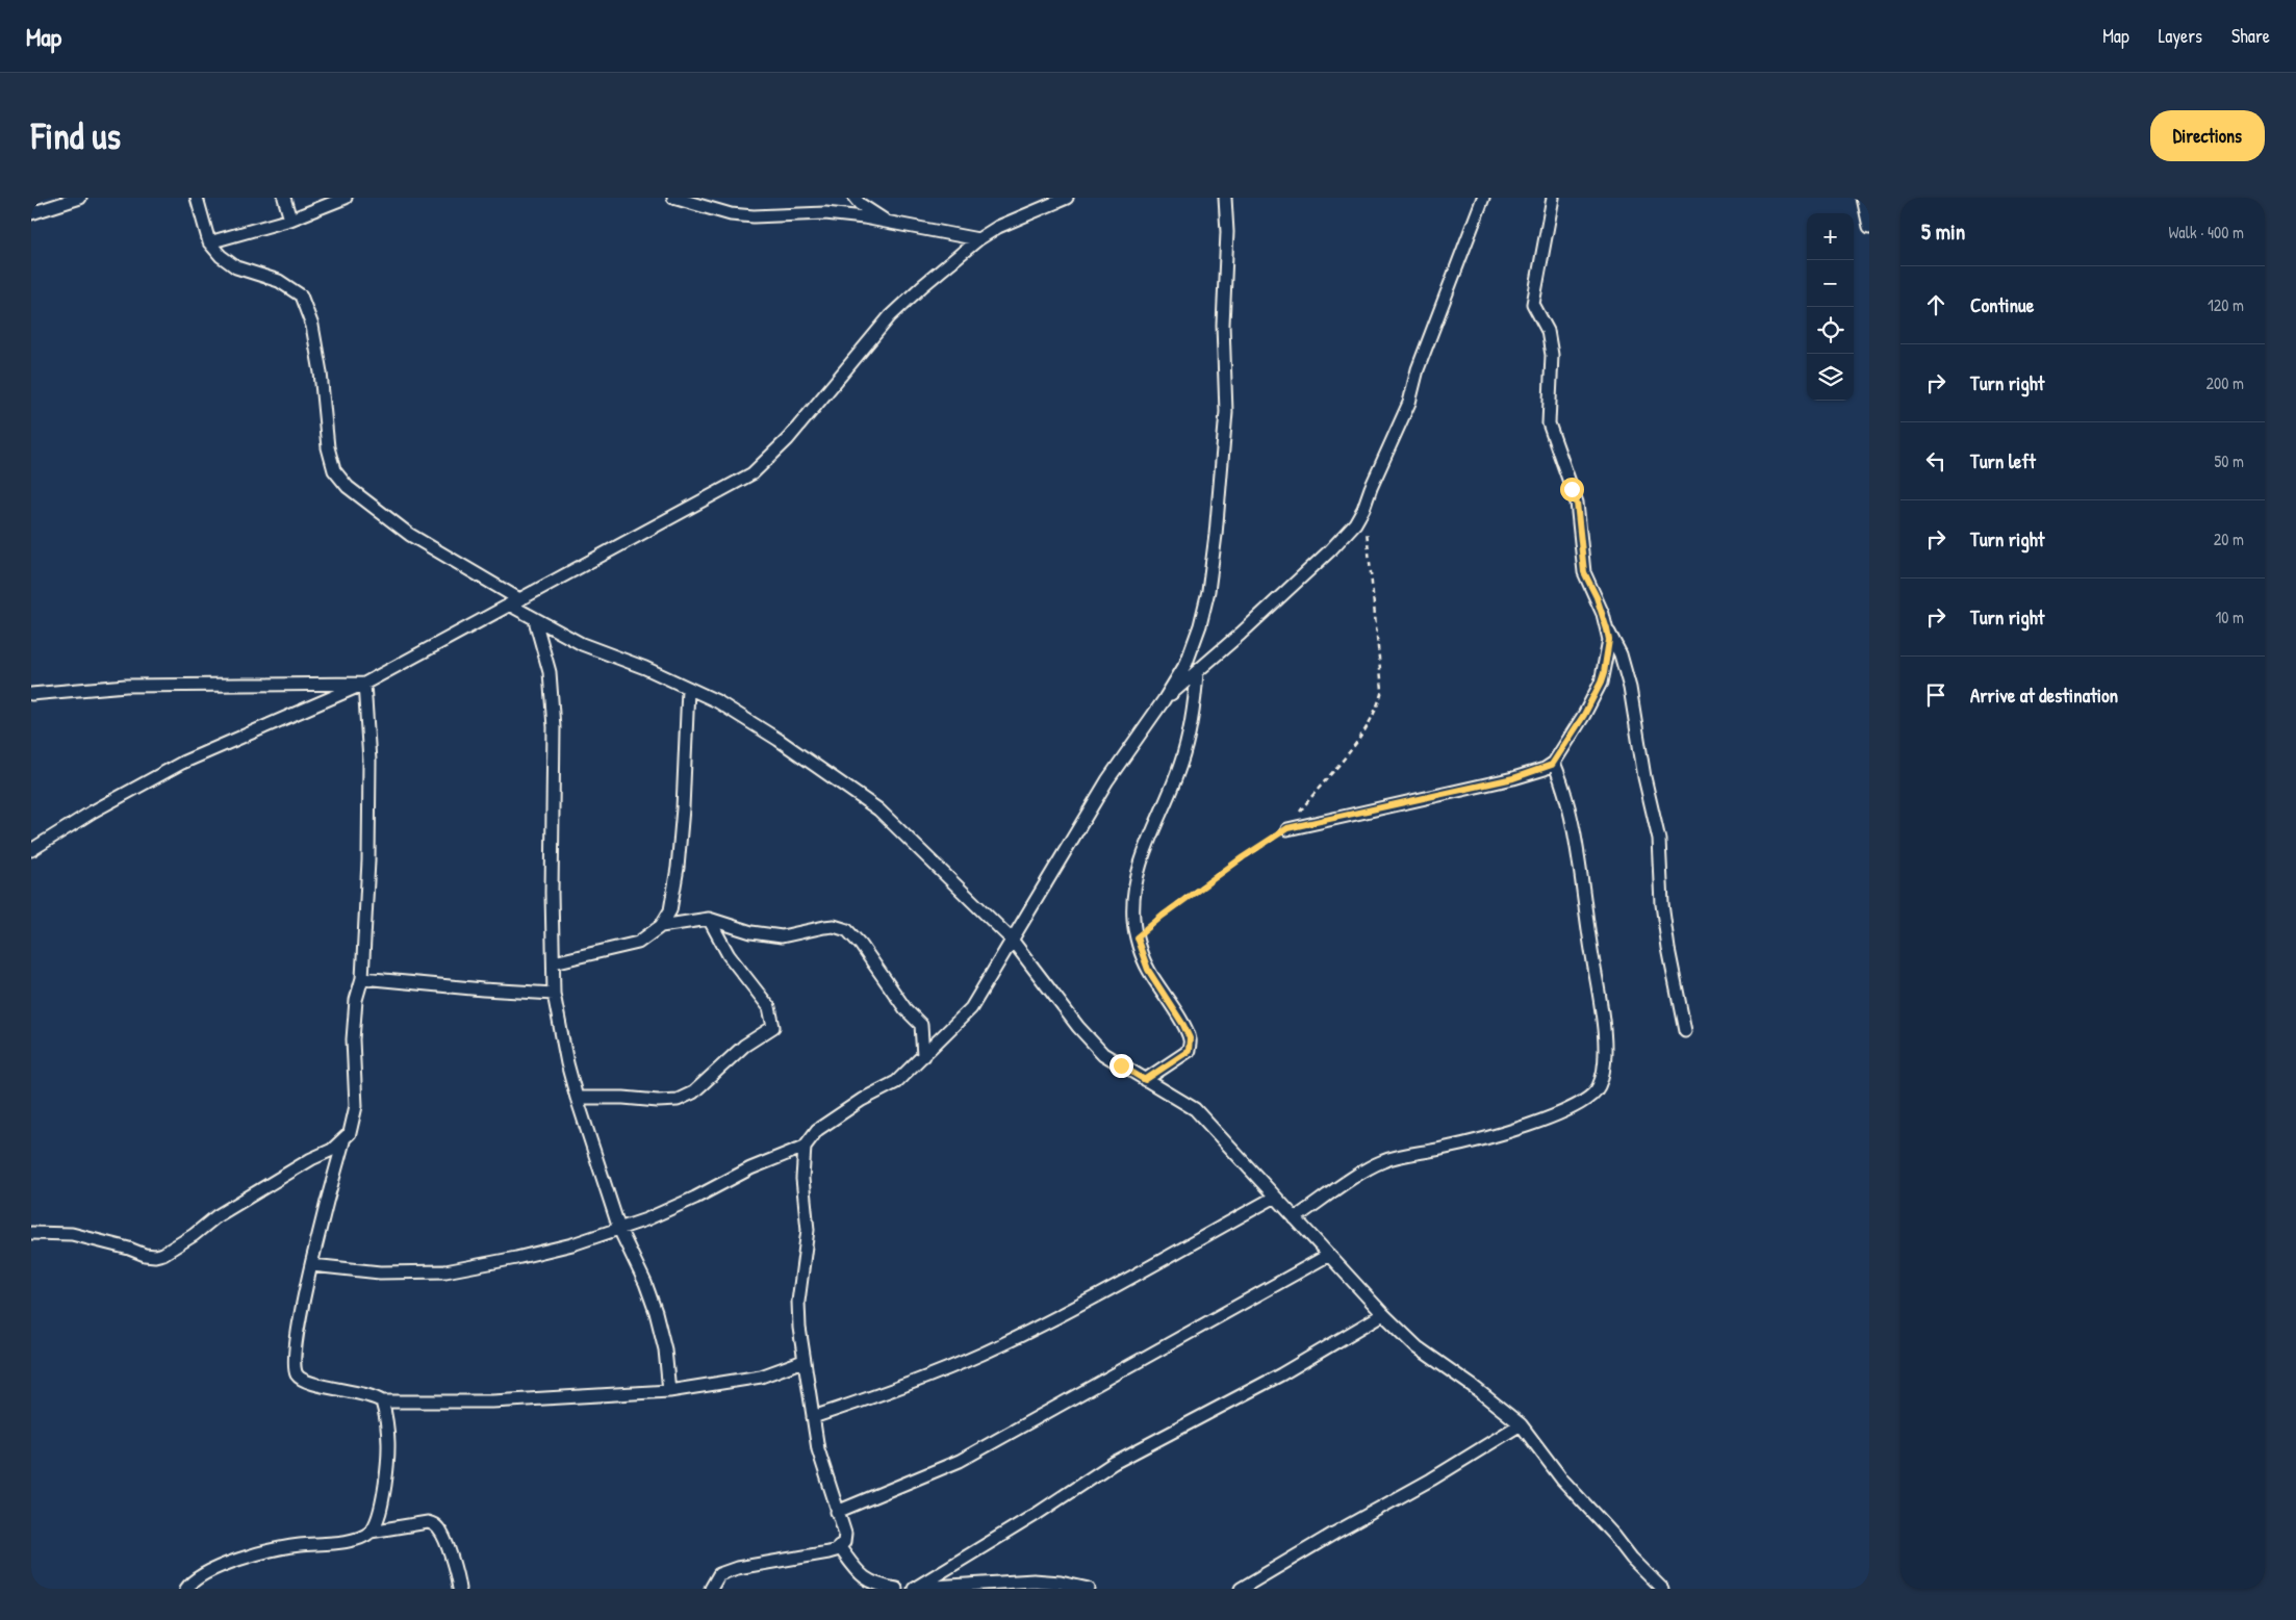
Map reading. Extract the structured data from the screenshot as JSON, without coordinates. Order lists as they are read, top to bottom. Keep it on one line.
{"page":{"header":"Map","nav":["Map","Layers","Share"],"buttons":"Directions","title":"Find us","heading":["5 min","Walk · 400 m"],"map_buttons":["+","−"],"list":[["Continue","120 m"],["Turn right","200 m"],["Turn left","50 m"],["Turn right","20 m"],["Turn right","10 m"],"Arrive at destination"]}}
